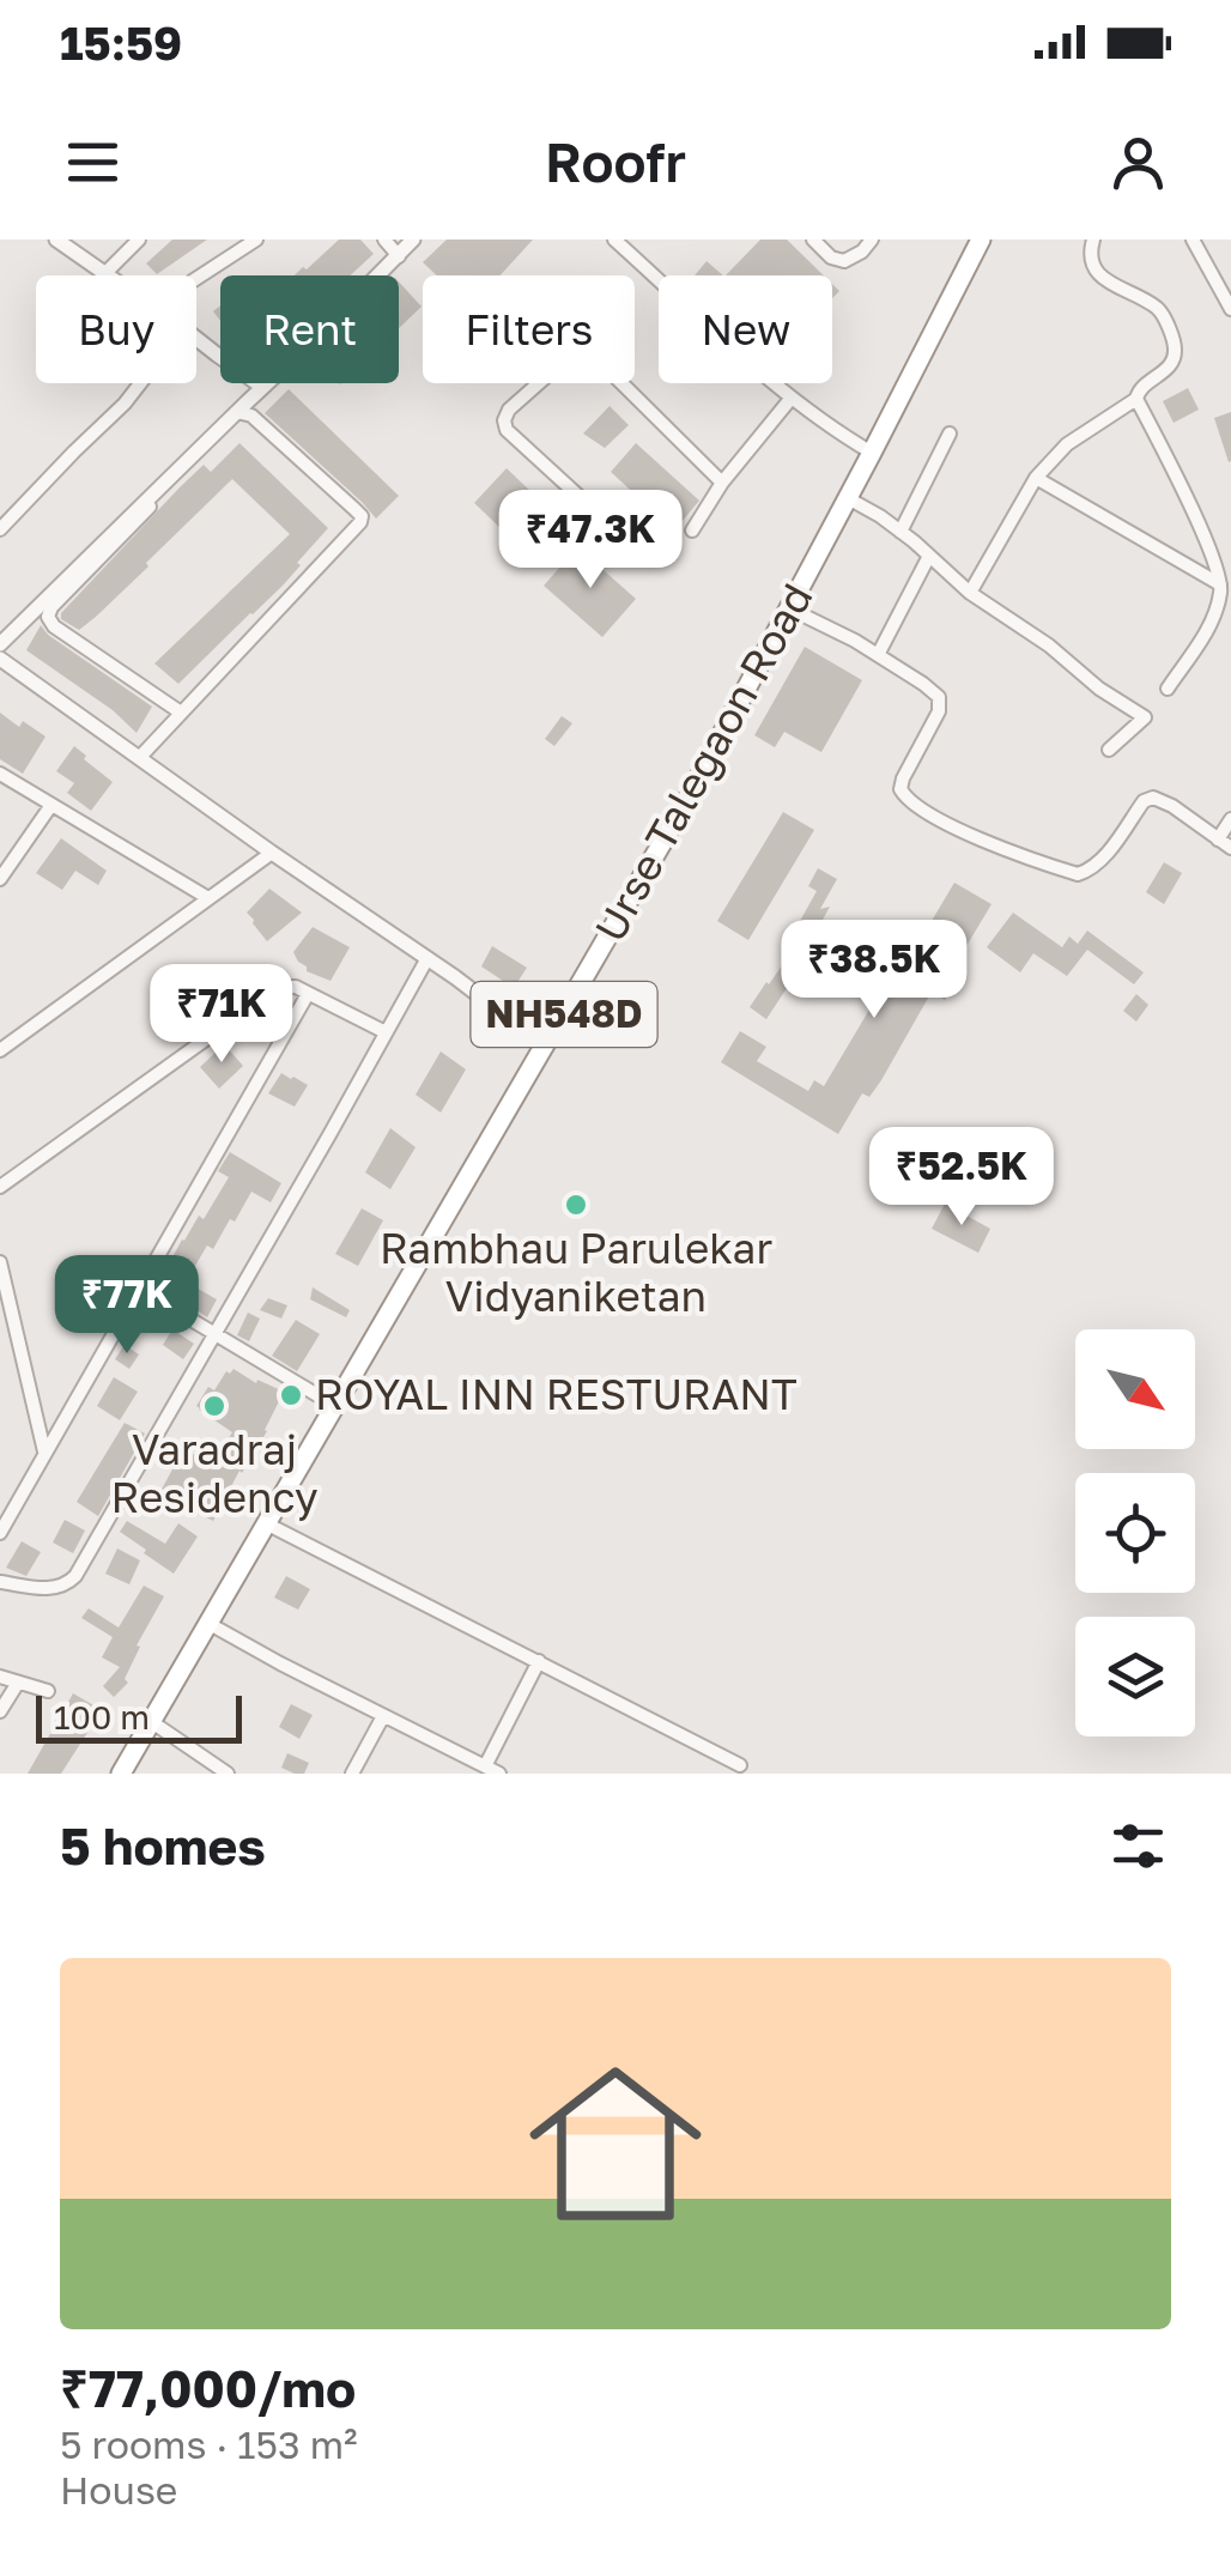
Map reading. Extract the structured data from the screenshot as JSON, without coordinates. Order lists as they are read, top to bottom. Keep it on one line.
{"streets":{"highway":["Urse Talegaon Road","NH548D"]},"places":["Rambhau Parulekar Vidyaniketan","ROYAL INN RESTURANT","Varadraj Residency"],"scale_bar":"100 m","north":"bottom right","page":{"status":"15:59","header":"Roofr","chip":["Buy","Rent","Filters","New"],"price":["₹47.3K","₹38.5K","₹71K","₹52.5K","₹77K"],"scale":"100 m","heading":"5 homes","list":[{"name":"₹77,000/mo","note":"5 rooms · 153 m² · House"}]}}
